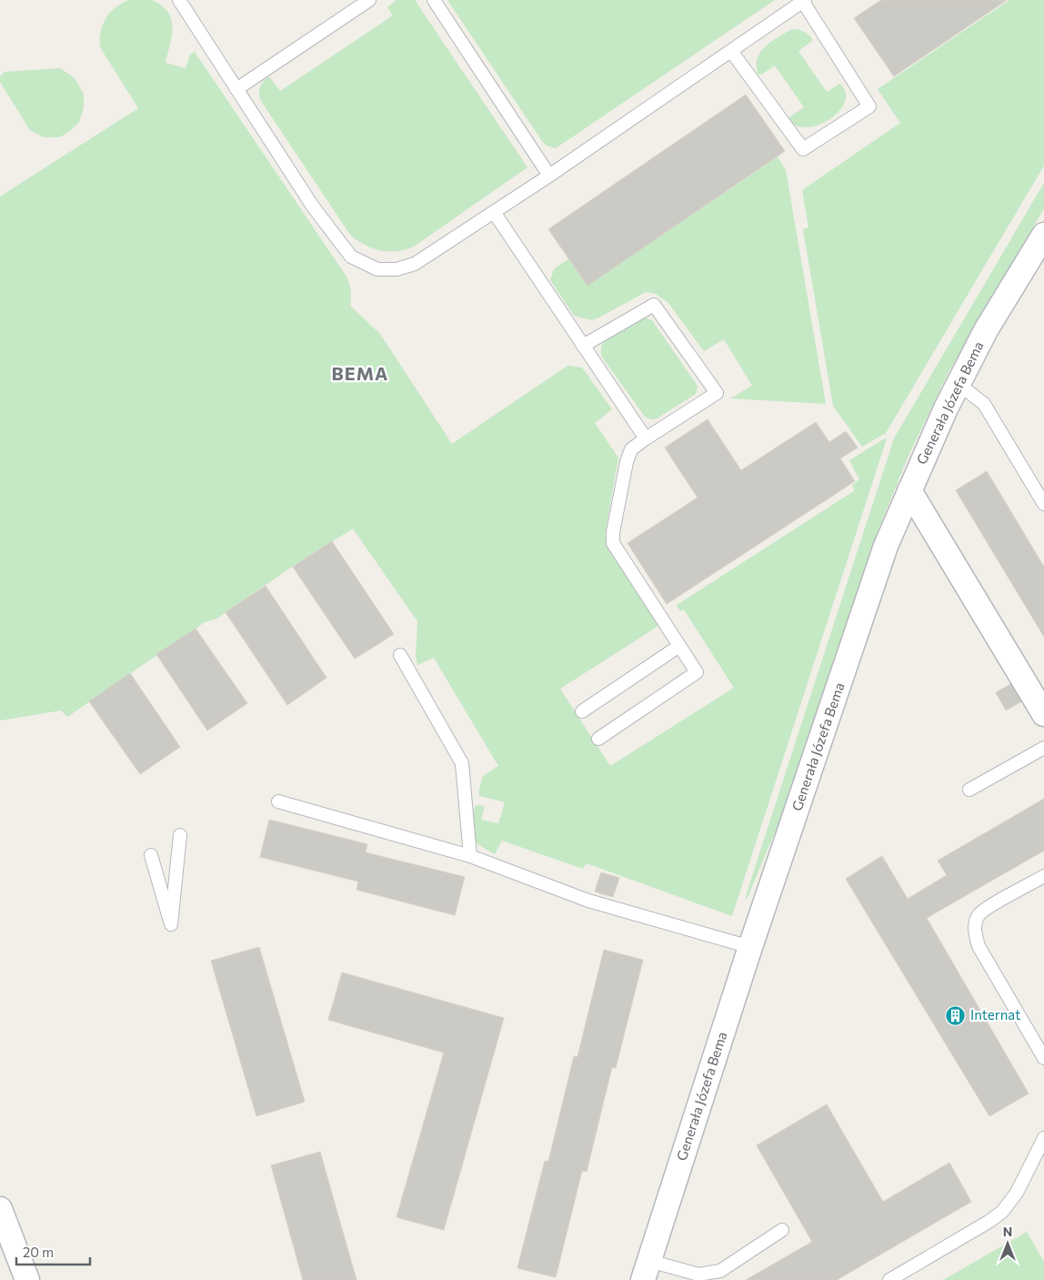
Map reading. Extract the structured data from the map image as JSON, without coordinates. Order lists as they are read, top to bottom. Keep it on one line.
{"streets":{"street":["Generała Józefa Bema"]},"districts":["BEMA"],"places":{"building":["Internat"]},"scale_bar":"20 m","north":"top"}
